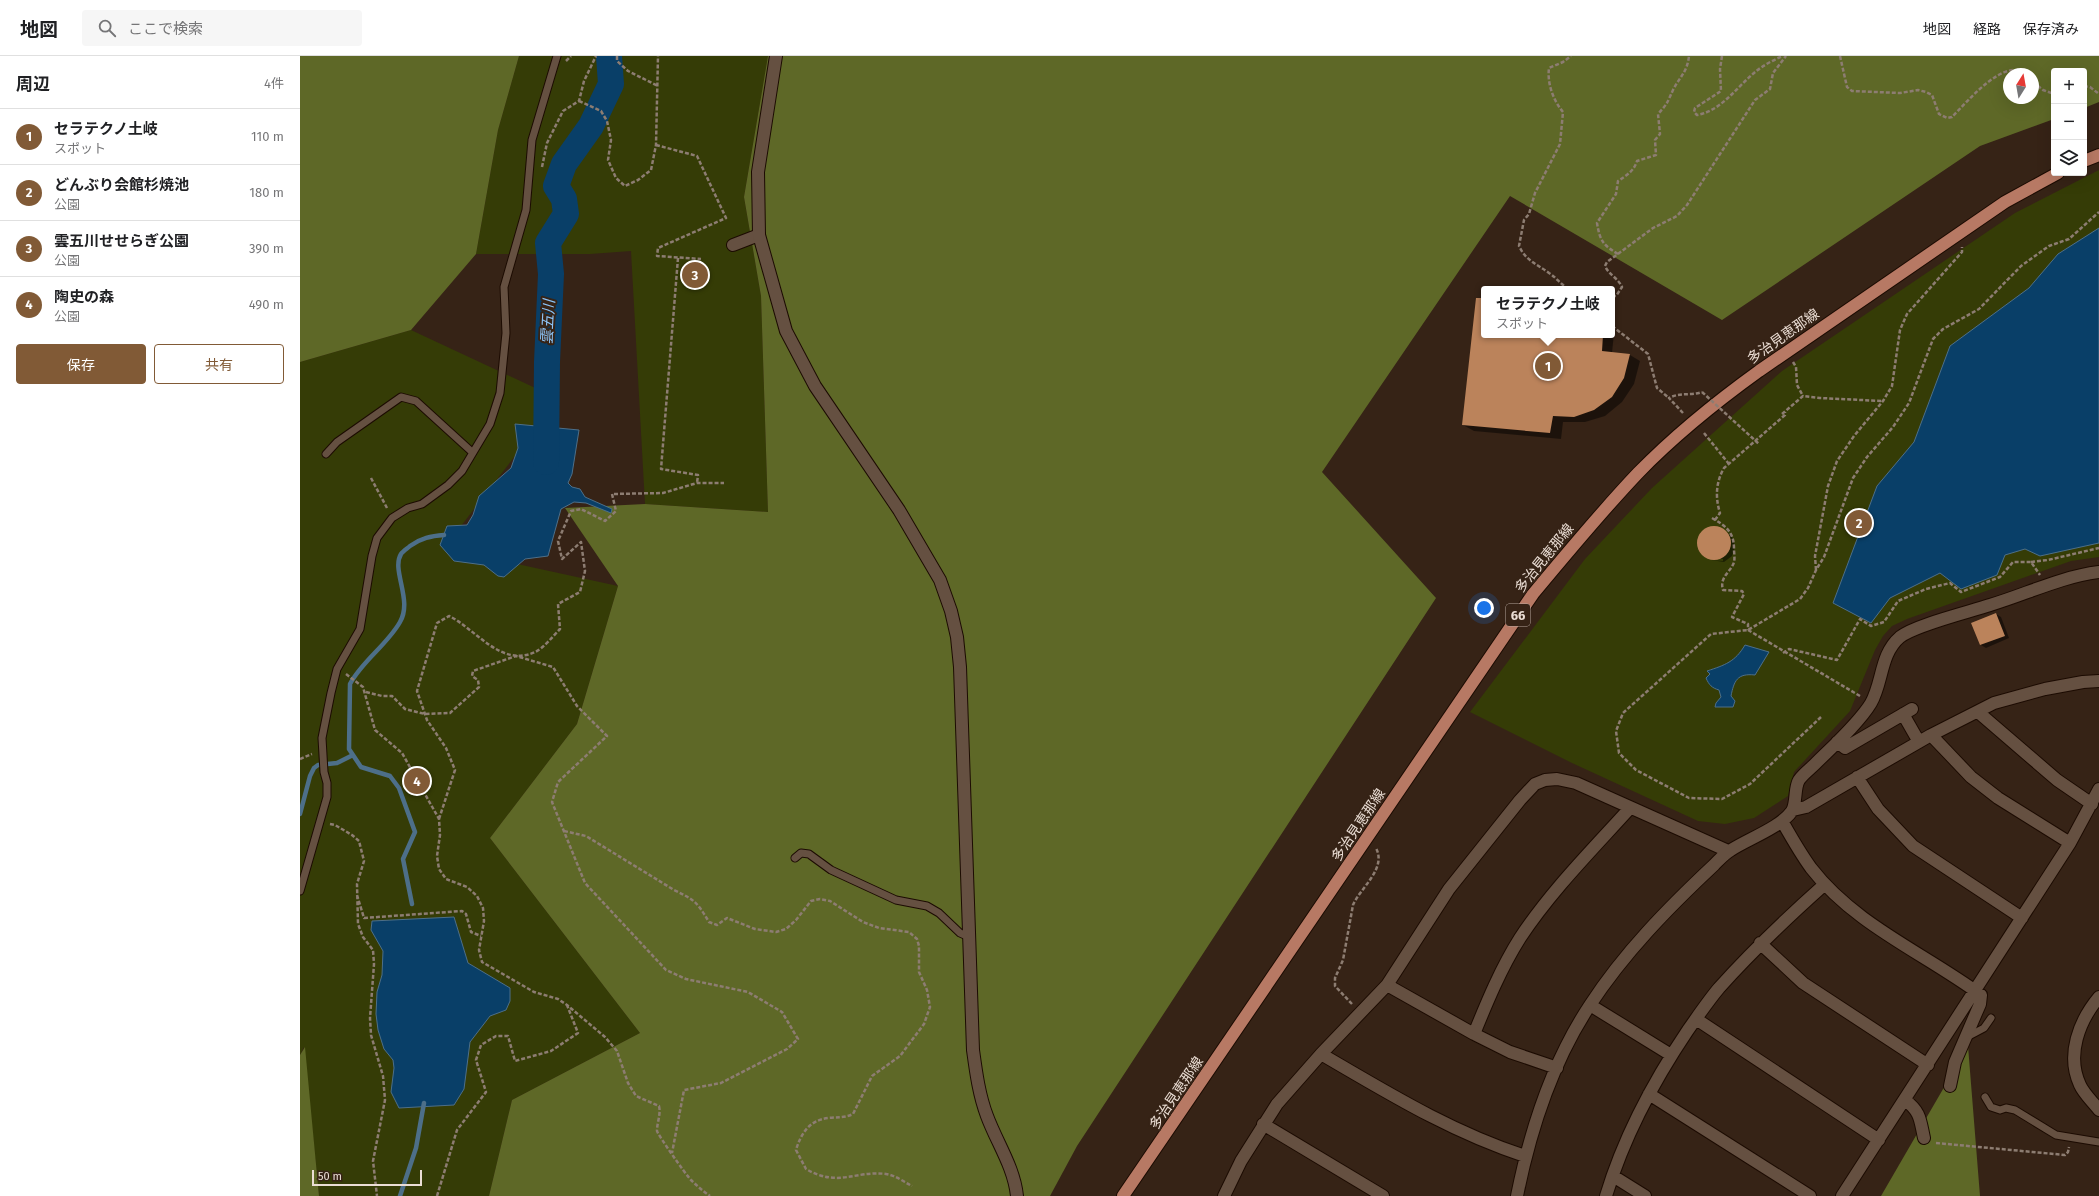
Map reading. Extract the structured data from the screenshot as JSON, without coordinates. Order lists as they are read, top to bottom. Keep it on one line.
{"streets":{"main road":["多治見恵那線","66"]},"water":["雲五川"],"scale_bar":"50 m","north":"top","page":{"header":"地図","search":"ここで検索","nav":["地図","経路","保存済み"],"heading":["周辺","4件"],"map_buttons":["+","−"],"list":[{"mark":"1","name":"セラテクノ土岐","note":"スポット","value":"110 m"},{"mark":"2","name":"どんぶり会館杉焼池","note":"公園","value":"180 m"},{"mark":"3","name":"雲五川せせらぎ公園","note":"公園","value":"390 m"},{"mark":"4","name":"陶史の森","note":"公園","value":"490 m"}],"pins":["3","1","2","4"],"popup":["セラテクノ土岐","スポット"],"buttons":["保存","共有"],"scale":"50 m"}}
